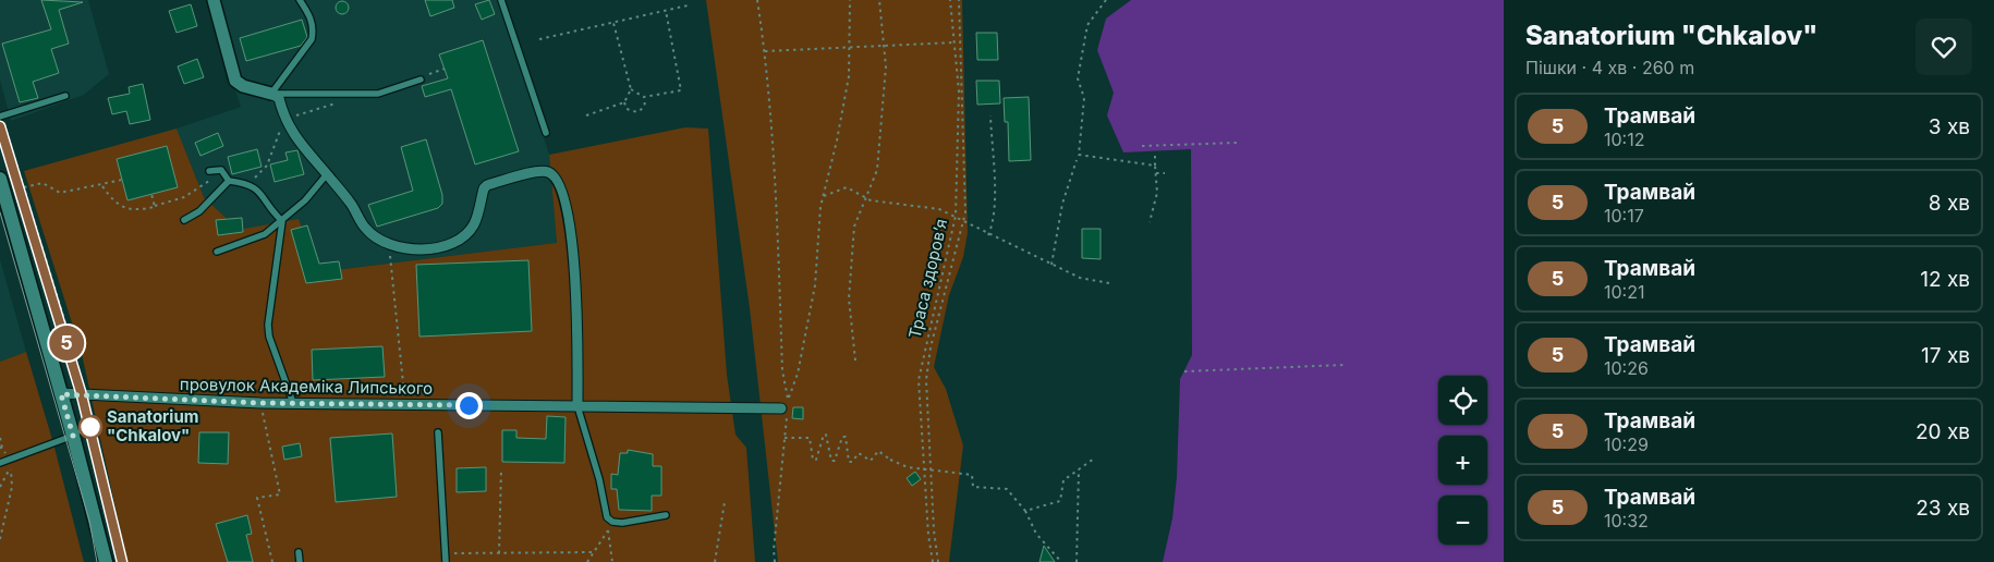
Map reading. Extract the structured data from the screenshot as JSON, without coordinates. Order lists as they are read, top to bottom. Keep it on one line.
{"streets":{"street":["провулок Академіка Липського"],"path":["Траса здоров’я"]},"places":["Sanatorium \"Chkalov\""],"lines":["tram line 5"],"page":{"on_map":"5","heading":["Sanatorium \"Chkalov\"","Пішки · 4 хв · 260 m"],"list":[{"mark":"5","name":"Трамвай","note":"10:12","value":"3 хв"},{"mark":"5","name":"Трамвай","note":"10:17","value":"8 хв"},{"mark":"5","name":"Трамвай","note":"10:21","value":"12 хв"},{"mark":"5","name":"Трамвай","note":"10:26","value":"17 хв"},{"mark":"5","name":"Трамвай","note":"10:29","value":"20 хв"},{"mark":"5","name":"Трамвай","note":"10:32","value":"23 хв"}],"map_buttons":["+","−"]}}
